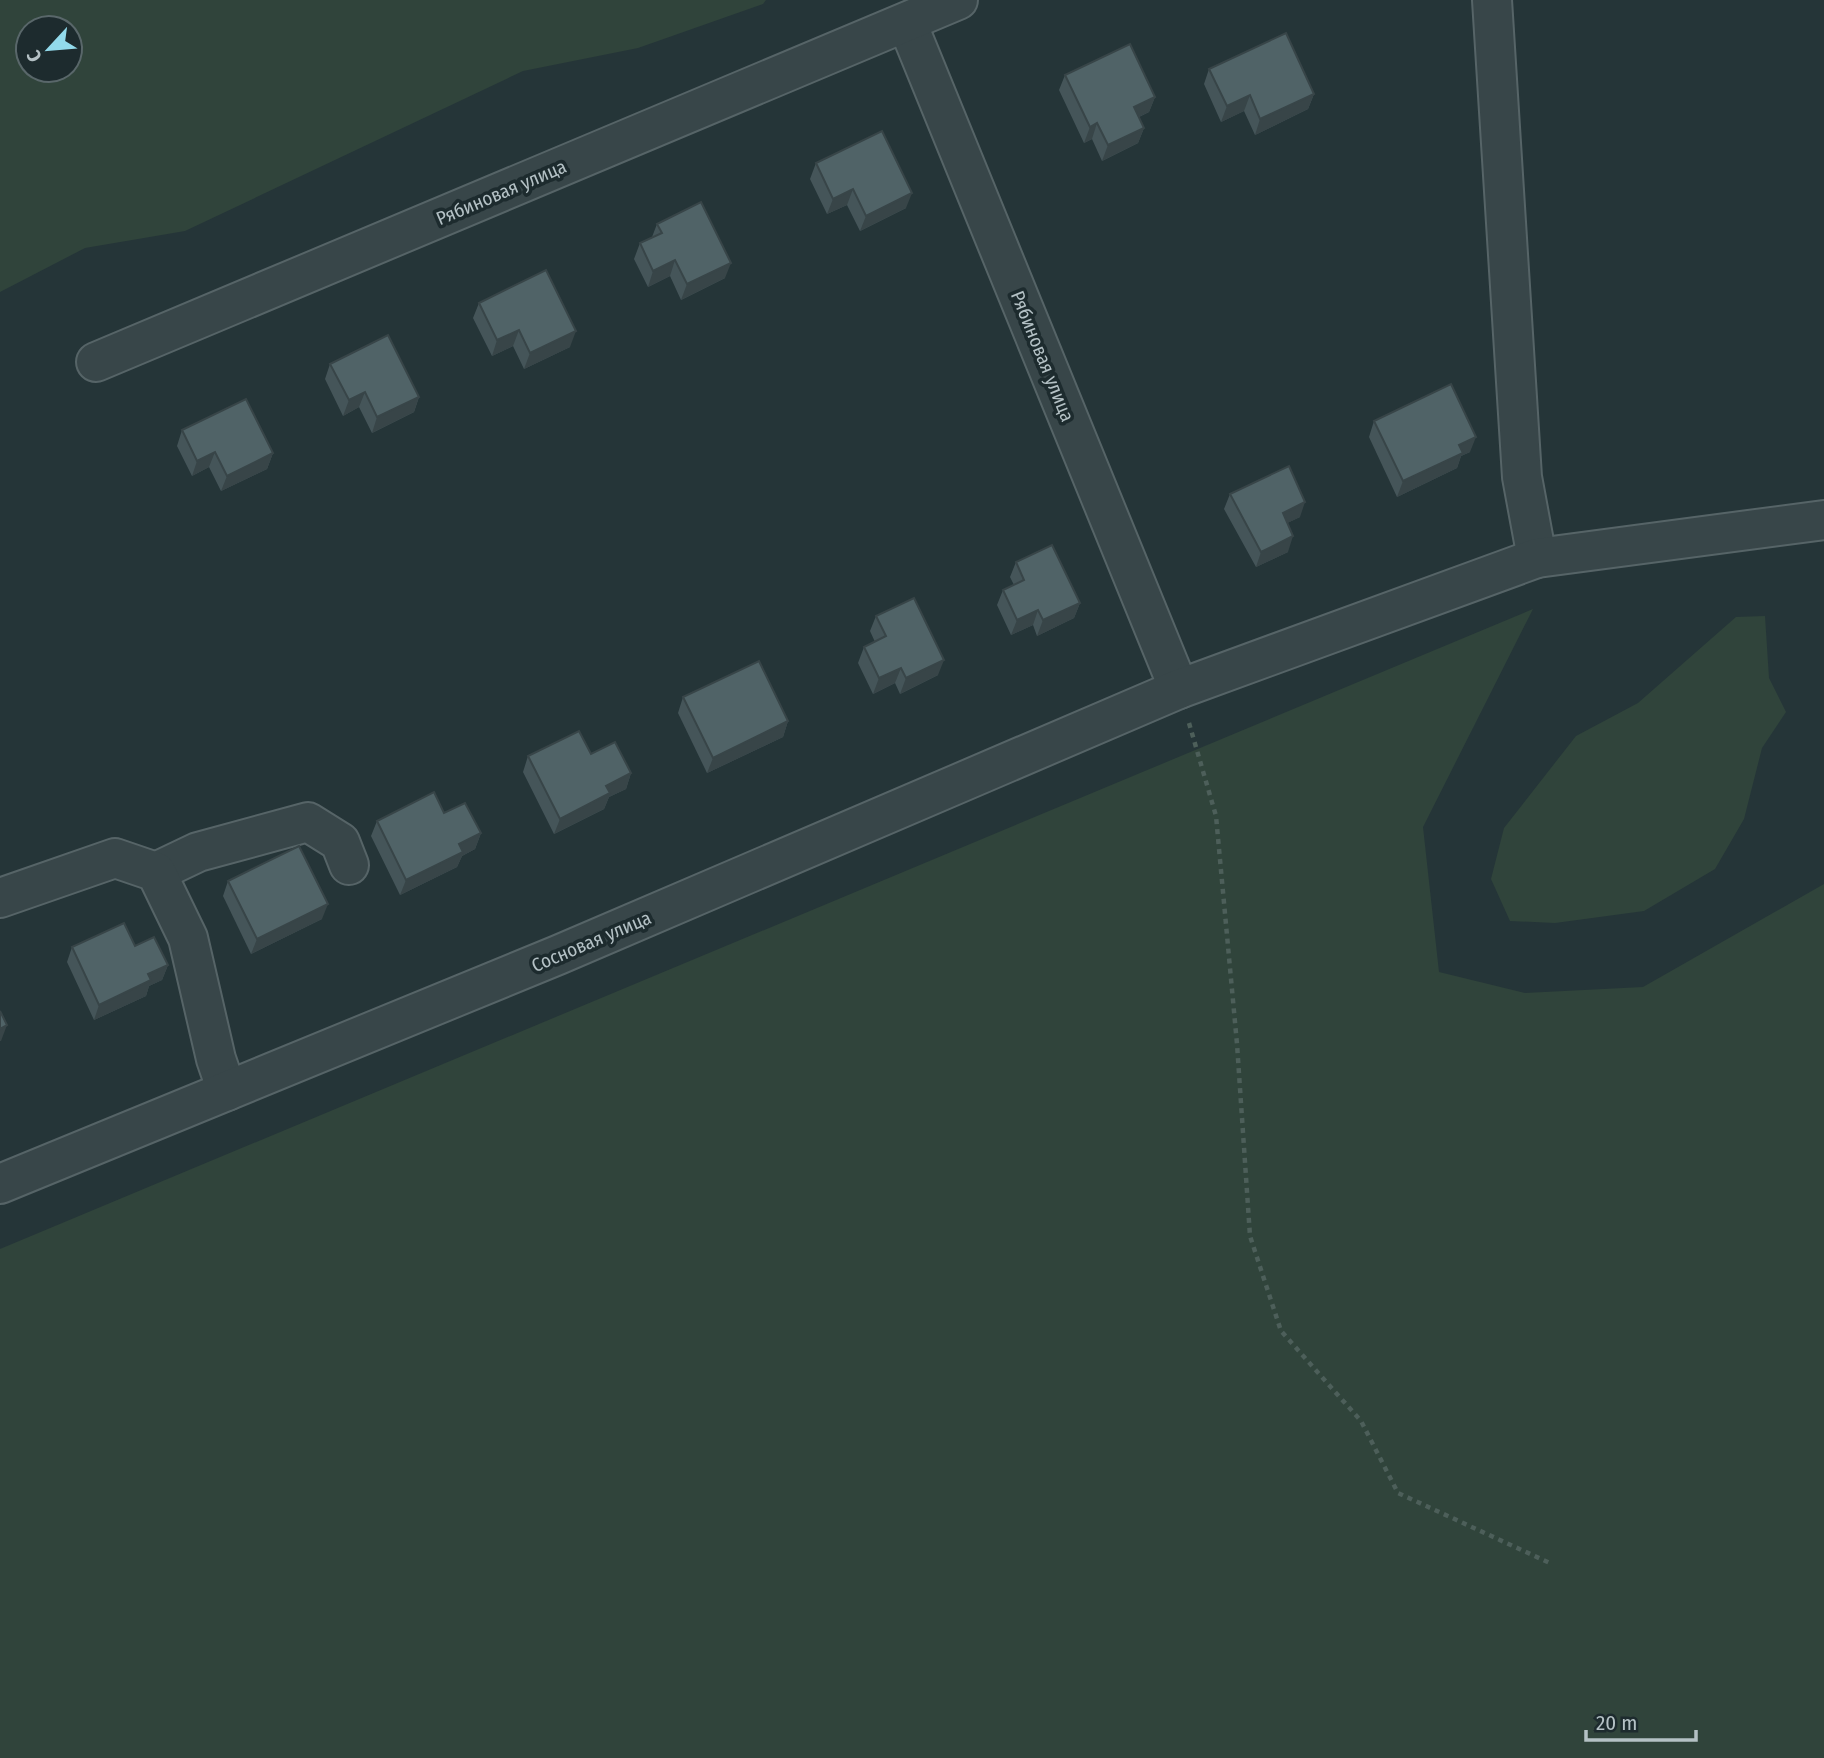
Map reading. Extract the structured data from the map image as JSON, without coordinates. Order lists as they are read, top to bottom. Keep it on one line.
{"streets":{"street":["Рябиновая улица","Сосновая улица"]},"crossings":[["Рябиновая улица","Сосновая улица"]],"scale_bar":"20 m","north":"bottom left"}
